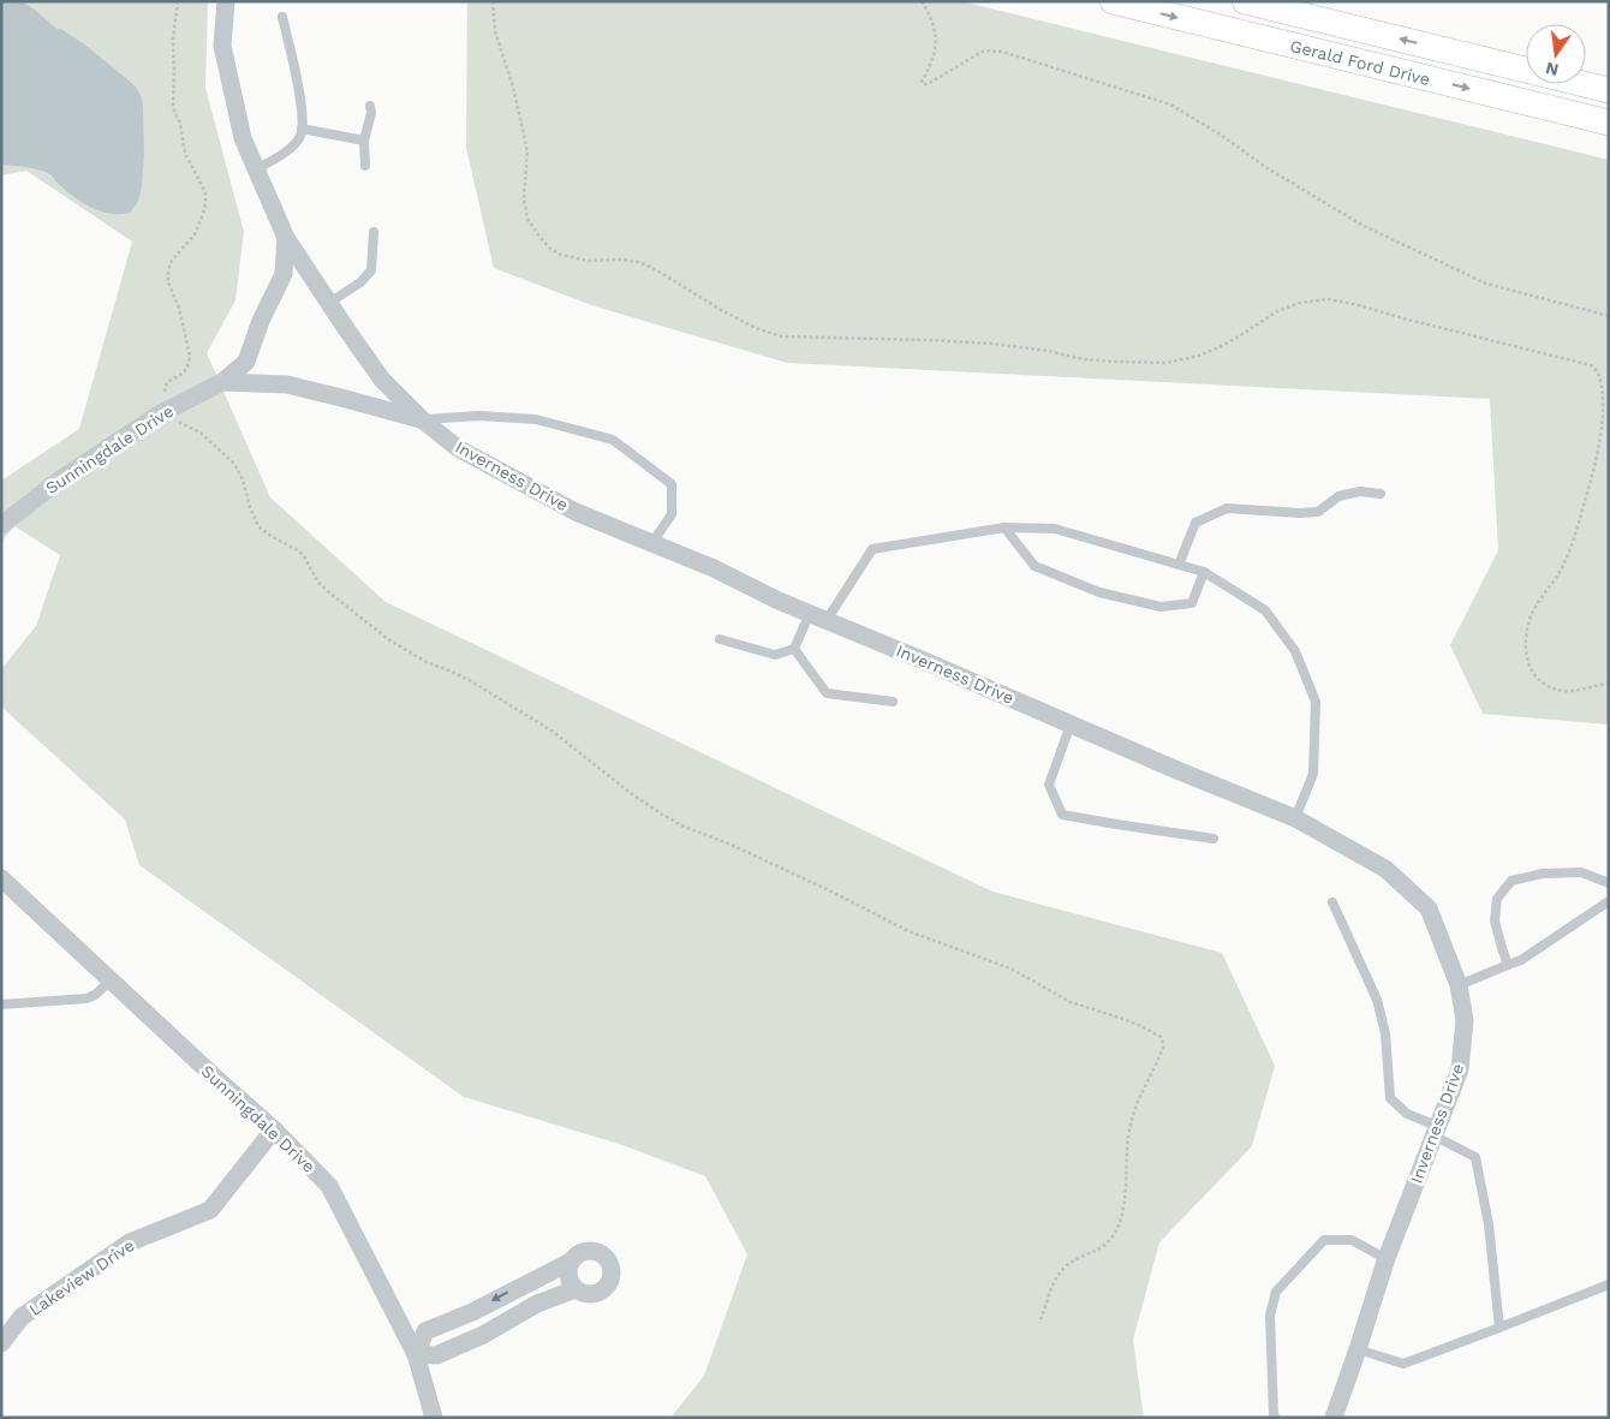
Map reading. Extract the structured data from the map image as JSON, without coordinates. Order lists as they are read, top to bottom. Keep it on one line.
{"streets":{"main road":["Gerald Ford Drive"],"street":["Sunningdale Drive","Inverness Drive","Lakeview Drive"]},"crossings":[["Sunningdale Drive","Inverness Drive"],["Sunningdale Drive","Lakeview Drive"]],"north":"bottom"}
